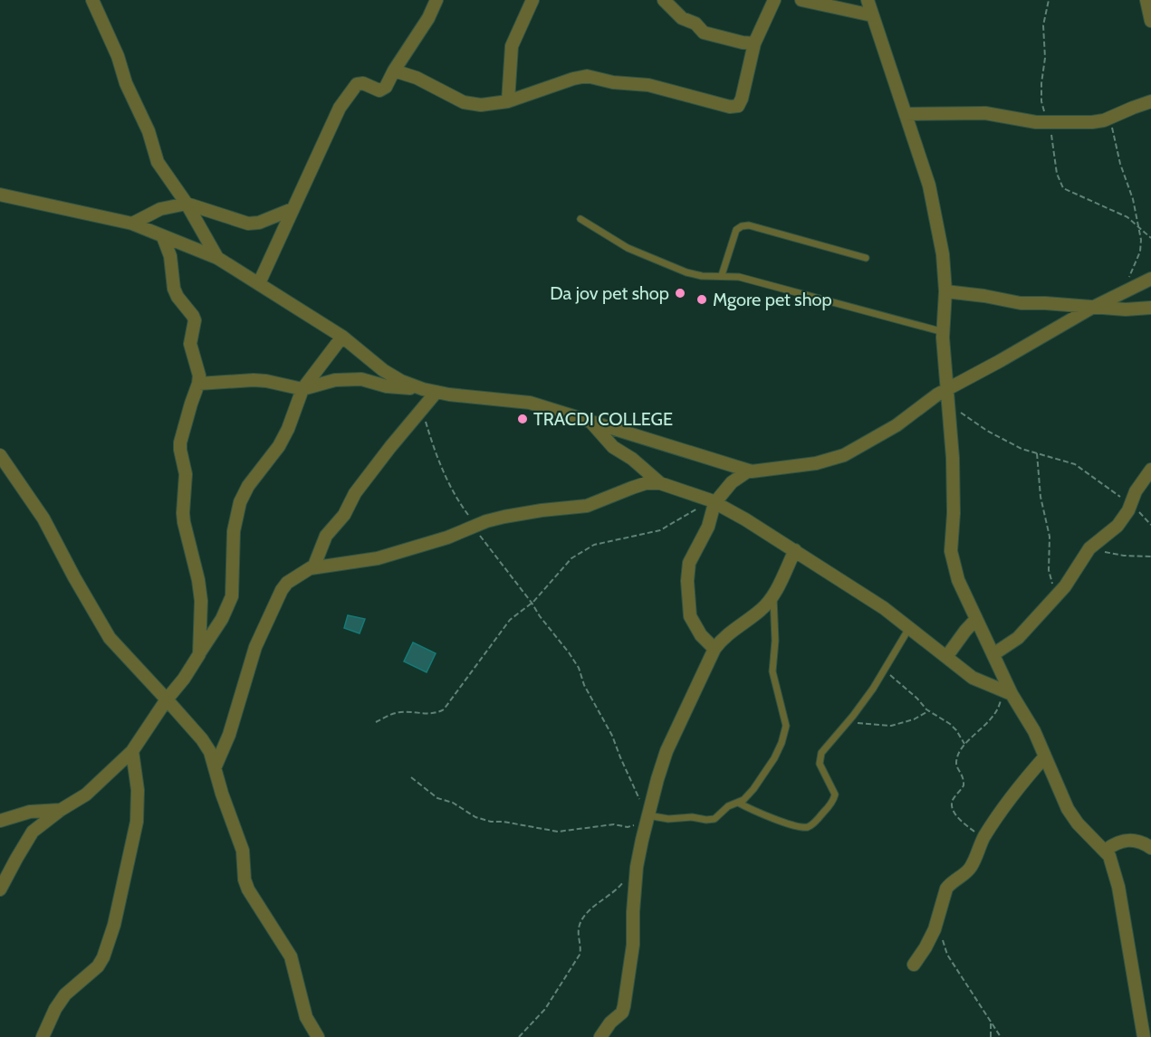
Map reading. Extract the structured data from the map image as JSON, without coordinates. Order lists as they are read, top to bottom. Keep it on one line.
{"places":["Da jov pet shop","Mgore pet shop","TRACDI COLLEGE"]}
